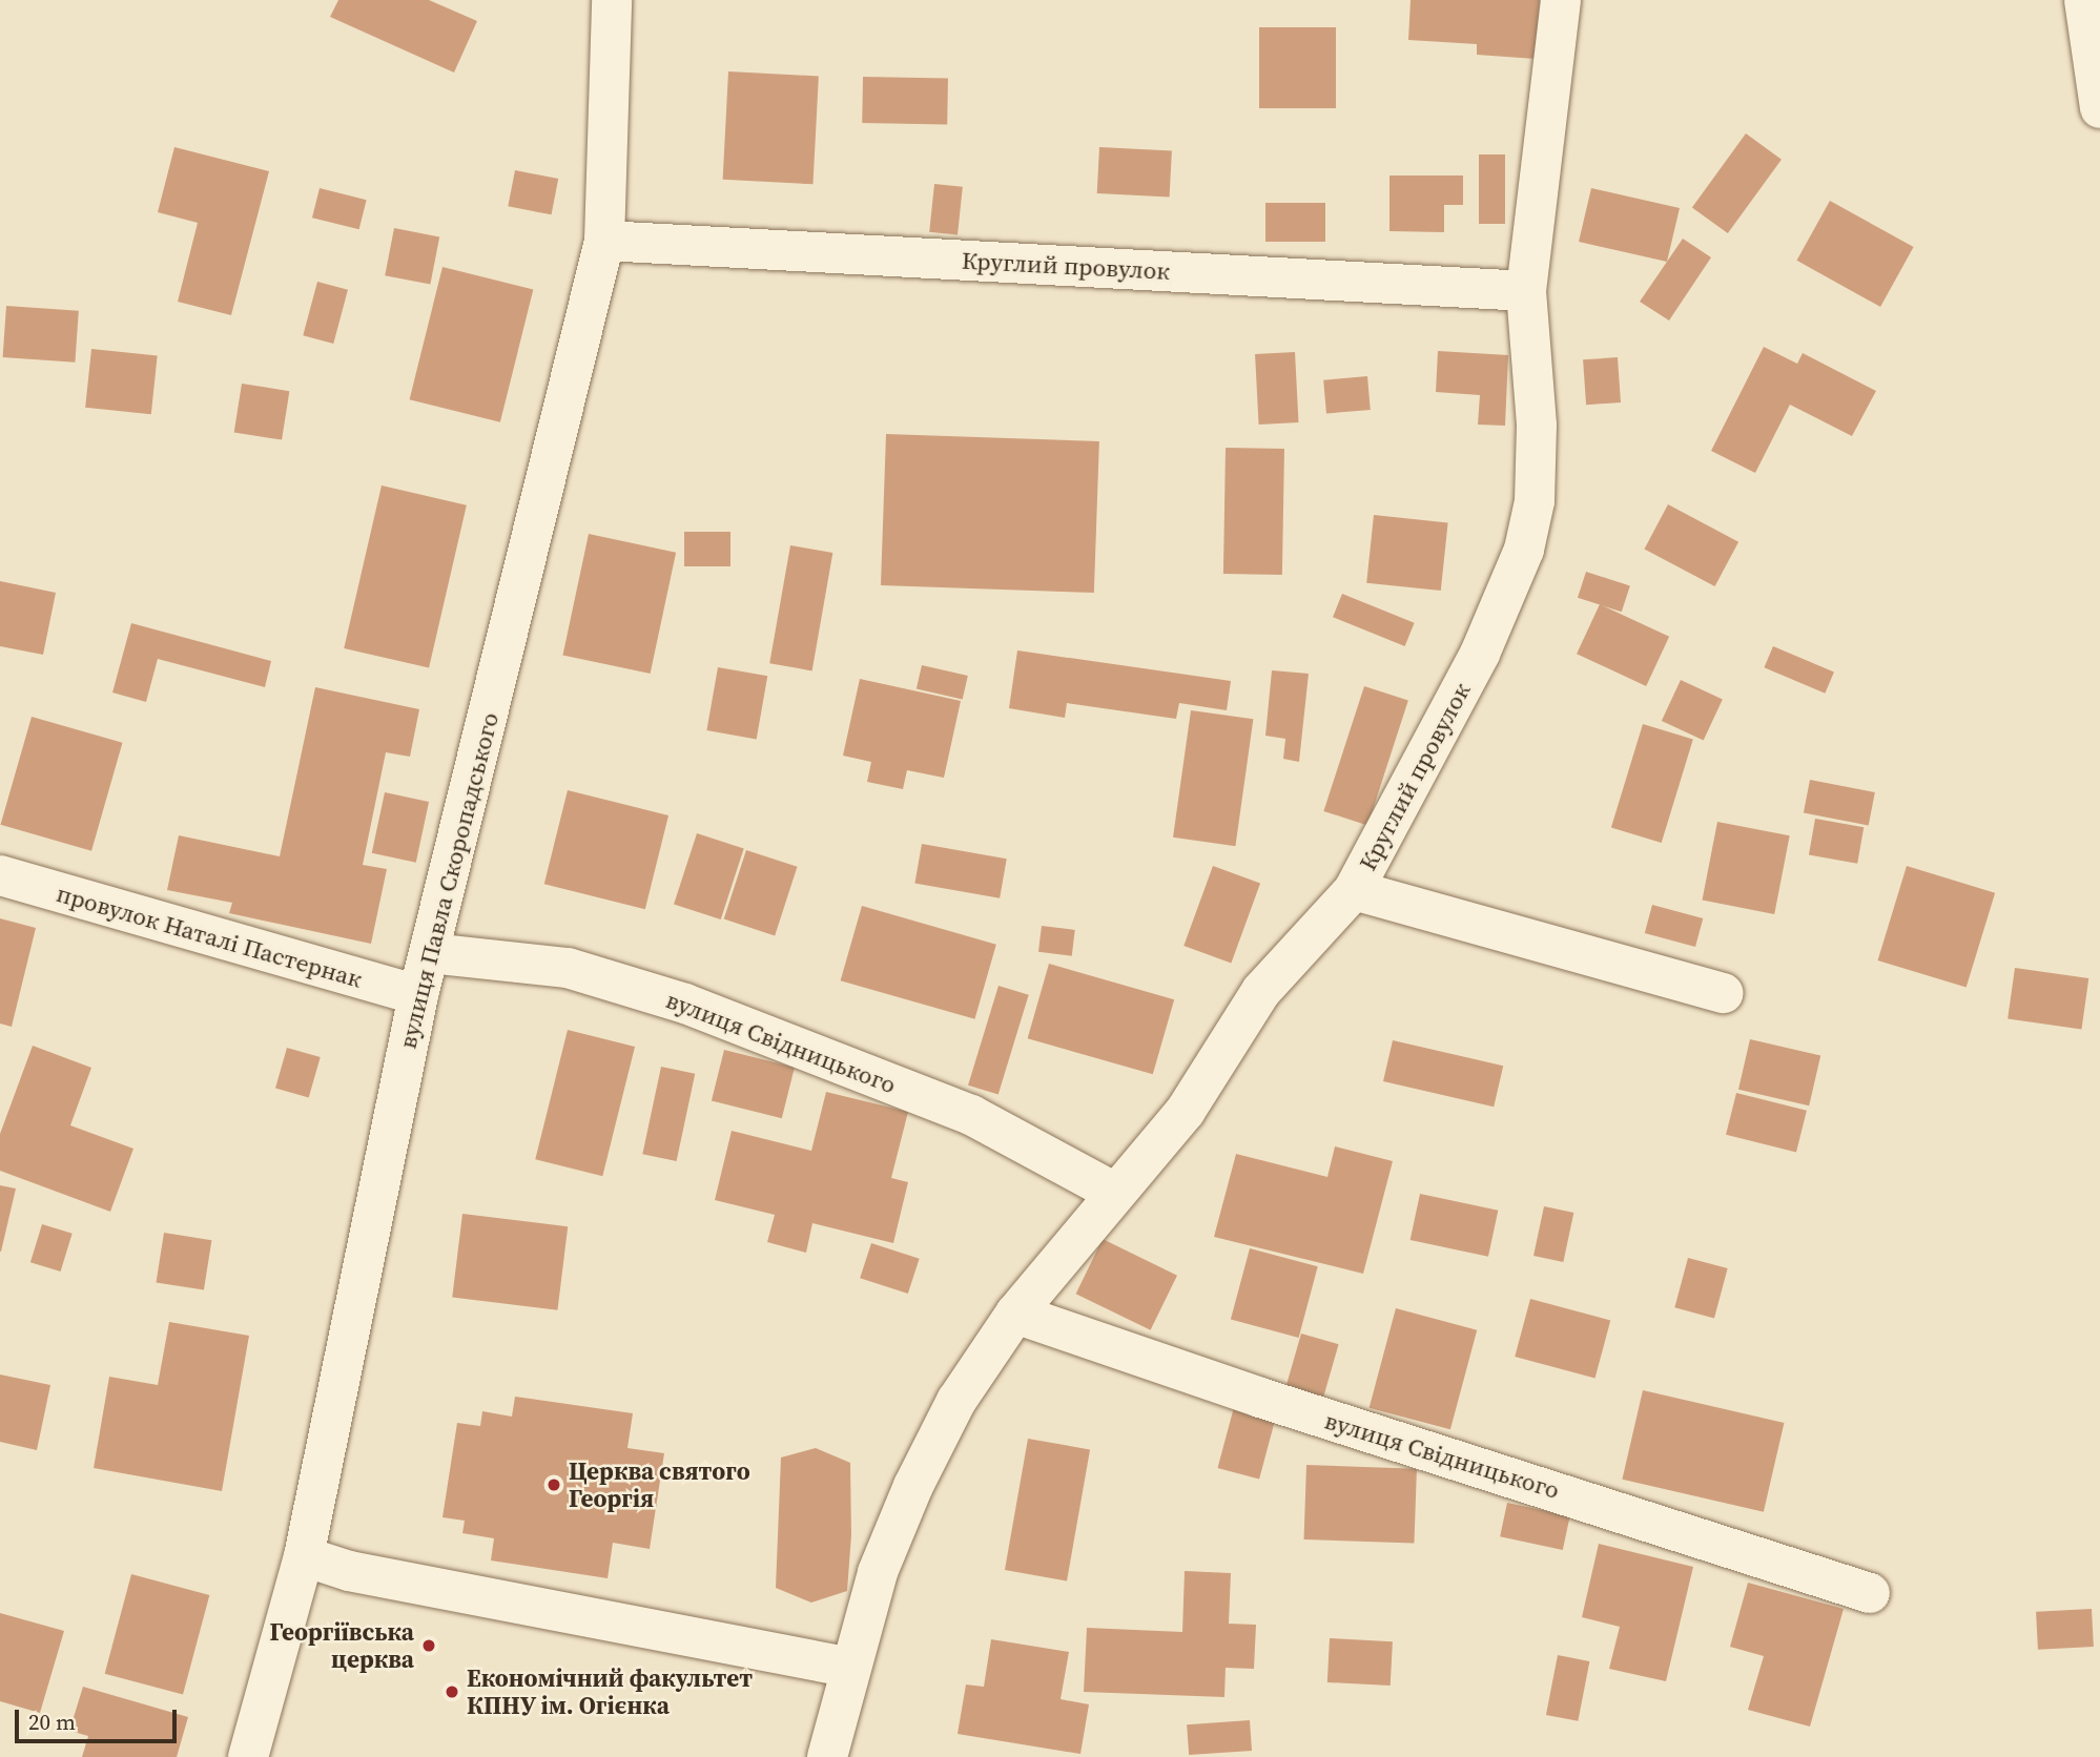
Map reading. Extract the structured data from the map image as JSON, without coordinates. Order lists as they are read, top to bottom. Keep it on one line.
{"streets":{"street":["Круглий провулок","вулиця Павла Скоропадського","провулок Наталі Пастернак","вулиця Свідницького"]},"crossings":[["Круглий провулок","вулиця Павла Скоропадського"],["вулиця Павла Скоропадського","провулок Наталі Пастернак"],["вулиця Павла Скоропадського","вулиця Свідницького"]],"places":["Церква святого Георгія","Георгіївська церква","Економічний факультет КПНУ ім. Огієнка"],"scale_bar":"20 m"}
